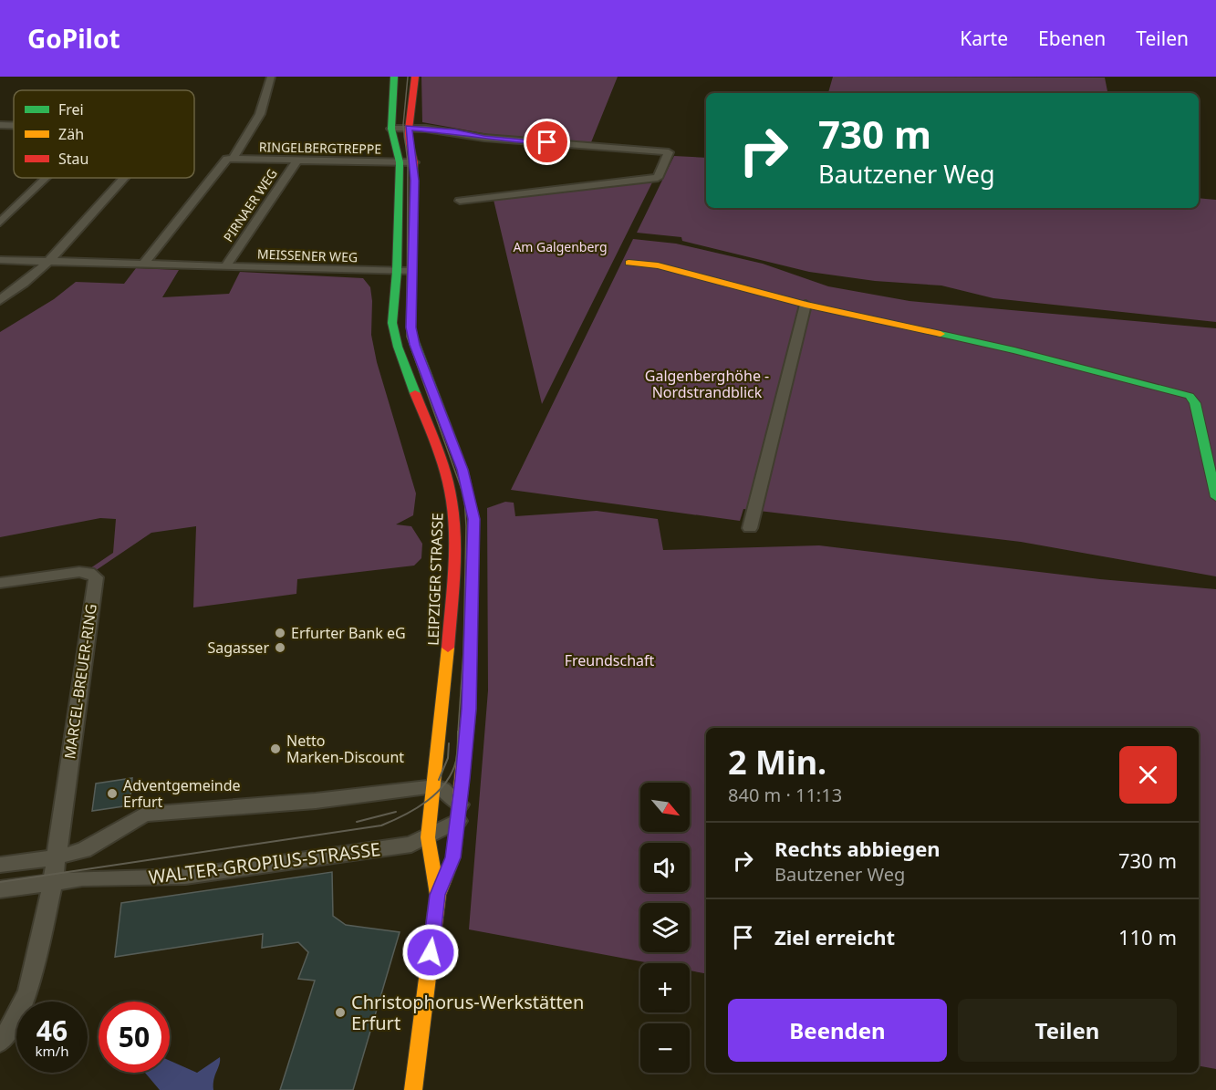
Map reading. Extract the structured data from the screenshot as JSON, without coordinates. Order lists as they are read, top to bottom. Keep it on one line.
{"streets":{"main road":["LEIPZIGER STRASSE"],"street":["RINGELBERGTREPPE","PIRNAER WEG","MEISSENER WEG","MARCEL-BREUER-RING","WALTER-GROPIUS-STRASSE"]},"crossings":[["RINGELBERGTREPPE","PIRNAER WEG"],["RINGELBERGTREPPE","LEIPZIGER STRASSE"],["PIRNAER WEG","MEISSENER WEG"],["MEISSENER WEG","LEIPZIGER STRASSE"],["LEIPZIGER STRASSE","WALTER-GROPIUS-STRASSE"],["MARCEL-BREUER-RING","WALTER-GROPIUS-STRASSE"]],"parks":["Am Galgenberg","Galgenberghöhe - Nordstrandblick","Freundschaft"],"places":["Erfurter Bank eG","Sagasser","Netto Marken-Discount","Adventgemeinde Erfurt","Christophorus-Werkstätten Erfurt"],"legend":["Frei","Zäh","Stau"],"north":"bottom right","page":{"header":"GoPilot","nav":["Karte","Ebenen","Teilen"],"turn":["730 m","Bautzener Weg"],"heading":["2 Min.","840 m · 11:13"],"map_buttons":["+","−"],"list":[{"name":"Rechts abbiegen","note":"Bautzener Weg","value":"730 m"},{"name":"Ziel erreicht","value":"110 m"}],"buttons":["Beenden","Teilen"],"speed":"46 km/h","limit":"50"}}
